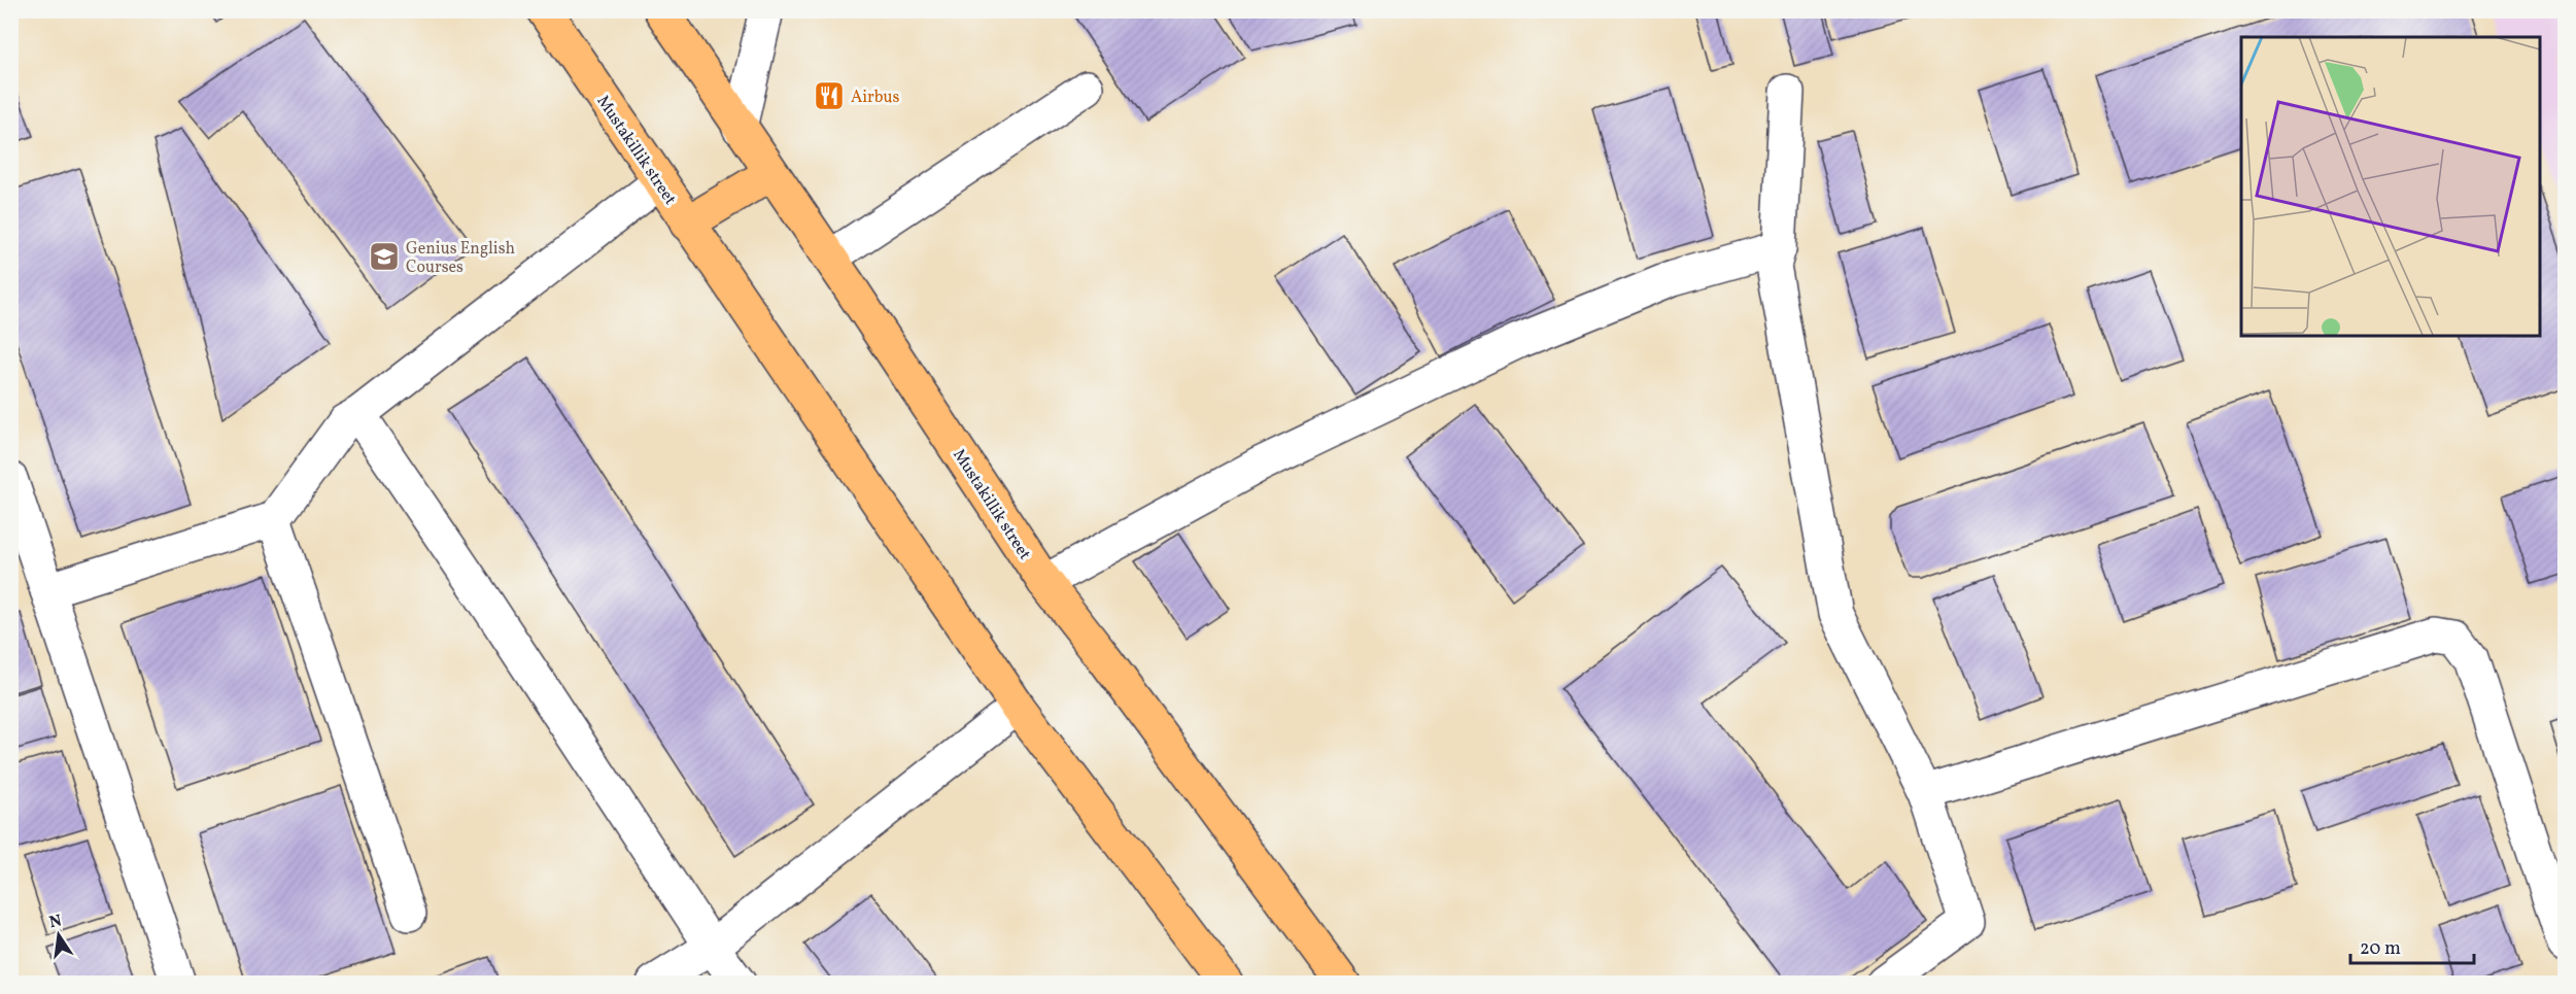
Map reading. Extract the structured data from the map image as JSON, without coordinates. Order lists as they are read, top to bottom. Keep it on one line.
{"streets":{"main road":["Mustakillik street"]},"places":{"restaurant":["Airbus"],"school or university":["Genius English Courses"]},"scale_bar":"20 m","north":"top"}
